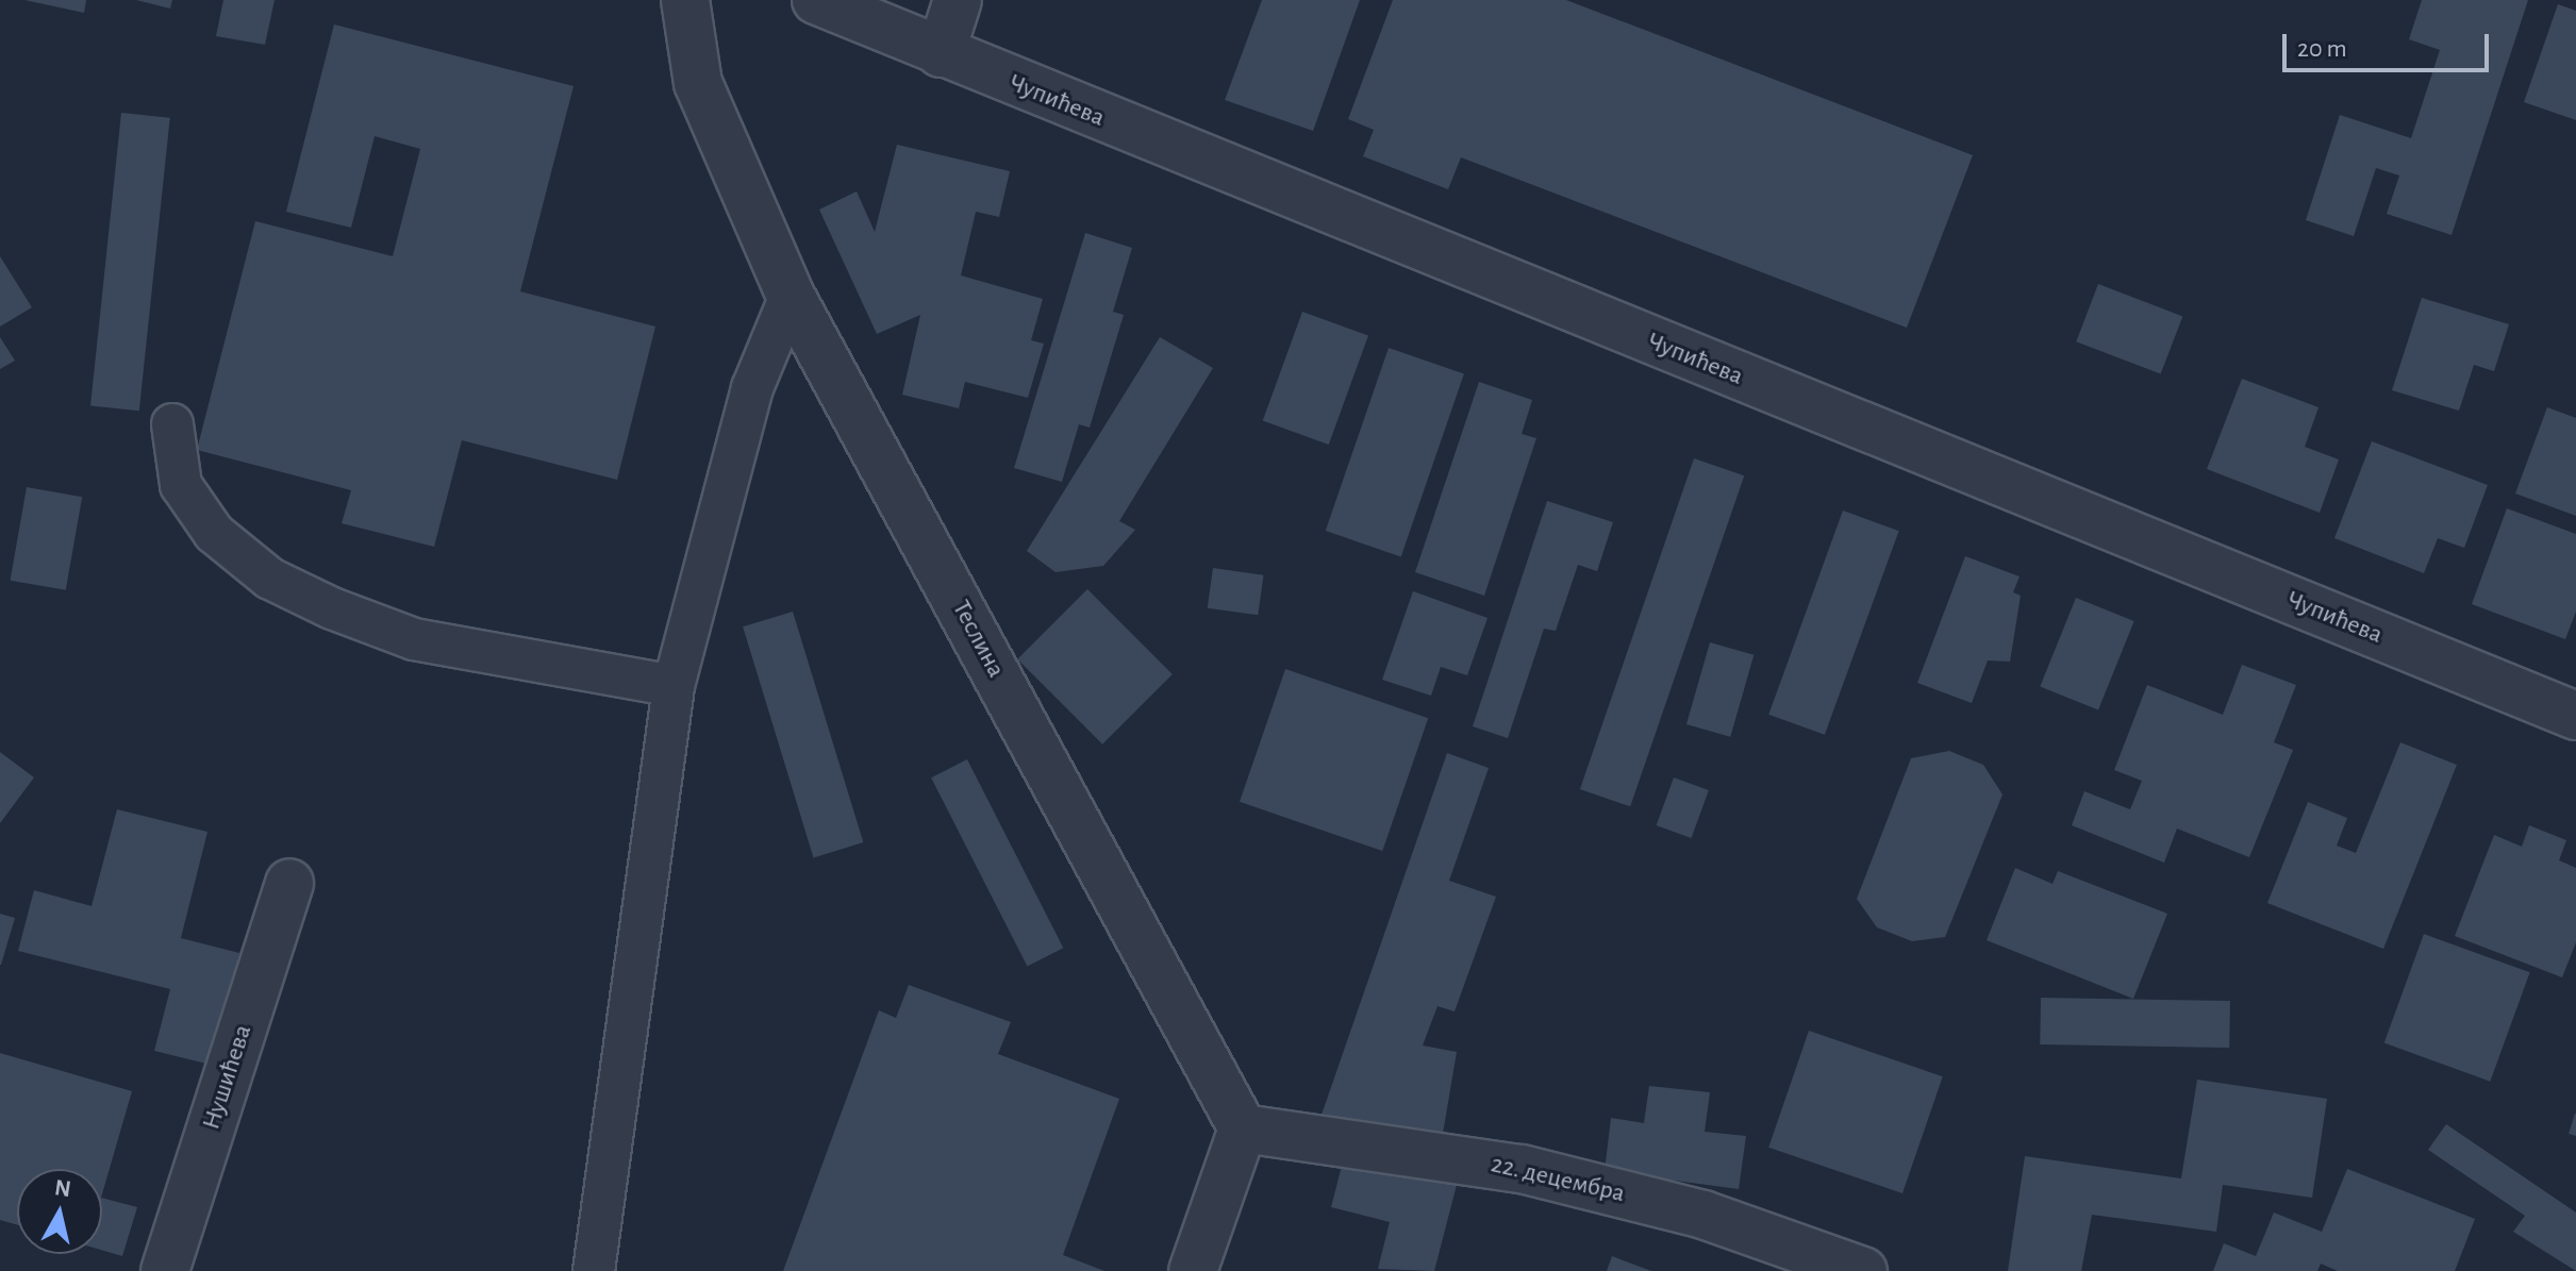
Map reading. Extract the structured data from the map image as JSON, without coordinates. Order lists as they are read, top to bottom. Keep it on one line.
{"streets":{"street":["Чупићева","Теслина","Нушићева","22. децембра"]},"crossings":[["Теслина","22. децембра"]],"scale_bar":"20 m","north":"top"}
